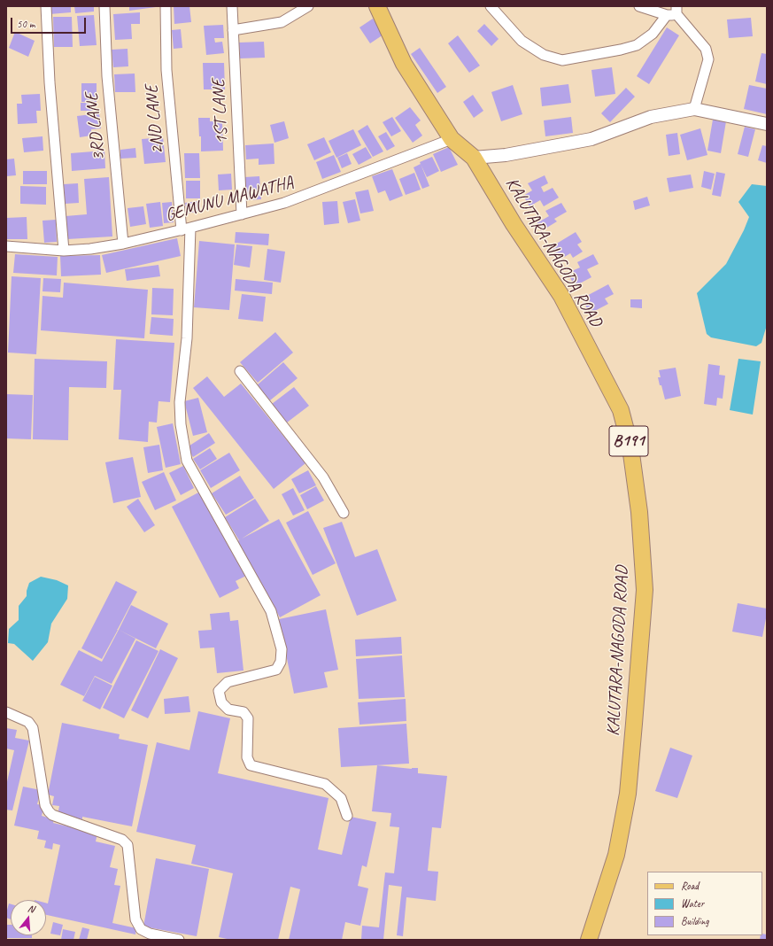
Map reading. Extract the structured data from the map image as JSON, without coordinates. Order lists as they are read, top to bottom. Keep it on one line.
{"streets":{"main road":["KALUTARA-NAGODA ROAD","B191"],"street":["1ST LANE","2ND LANE","3RD LANE","GEMUNU MAWATHA"]},"crossings":[["1ST LANE","GEMUNU MAWATHA"],["2ND LANE","GEMUNU MAWATHA"],["3RD LANE","GEMUNU MAWATHA"],["GEMUNU MAWATHA","KALUTARA-NAGODA ROAD"]],"legend":["Road","Water","Building"],"scale_bar":"50 m","north":"top"}
